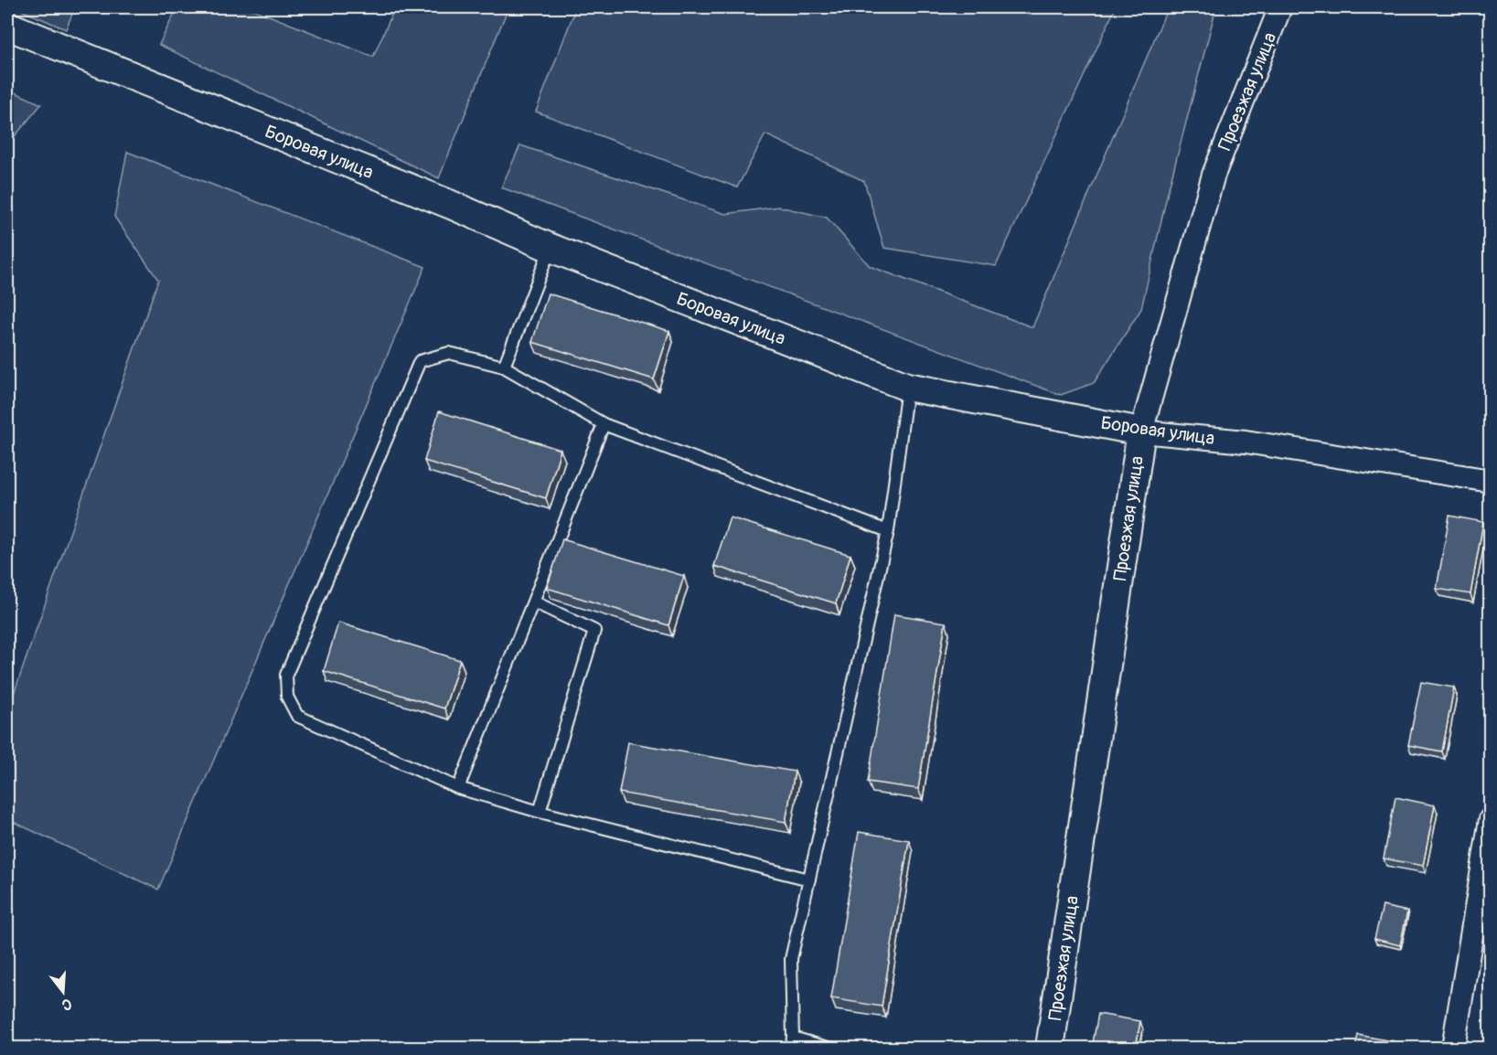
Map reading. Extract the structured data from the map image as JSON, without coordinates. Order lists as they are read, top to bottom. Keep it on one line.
{"streets":{"street":["Проезжая улица","Боровая улица"]},"crossings":[["Проезжая улица","Боровая улица"]],"north":"bottom"}
